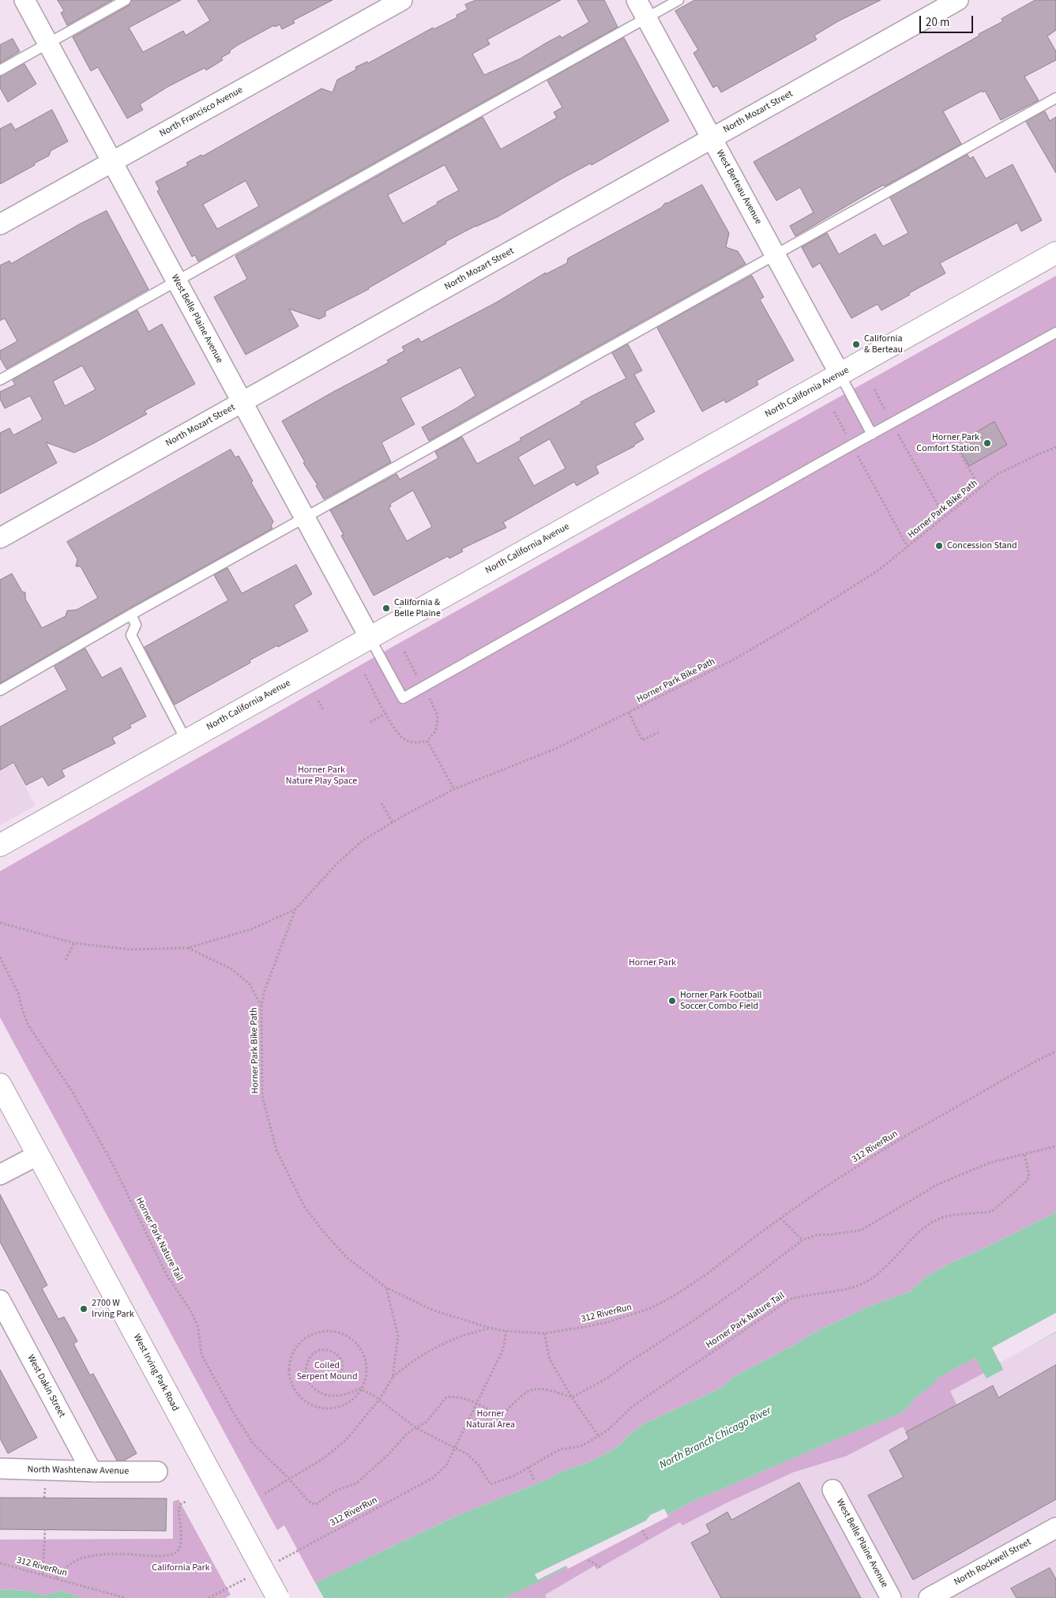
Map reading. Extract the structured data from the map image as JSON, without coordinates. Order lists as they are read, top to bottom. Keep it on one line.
{"streets":{"street":["North Francisco Avenue","North Mozart Street","West Berteau Avenue","West Belle Plaine Avenue","North California Avenue","West Irving Park Road","West Dakin Street","North Washtenaw Avenue","North Rockwell Street"],"path":["Horner Park Bike Path","312 RiverRun","Horner Park Nature Tail"]},"crossings":[["North Francisco Avenue","West Belle Plaine Avenue"],["North Mozart Street","West Berteau Avenue"],["North Mozart Street","West Belle Plaine Avenue"],["West Berteau Avenue","North California Avenue"],["West Belle Plaine Avenue","North California Avenue"],["Horner Park Bike Path","312 RiverRun"],["312 RiverRun","Horner Park Nature Tail"],["312 RiverRun","West Irving Park Road"],["West Dakin Street","North Washtenaw Avenue"]],"water":["North Branch Chicago River"],"parks":["Horner Park Nature Play Space","Horner Park","Coiled Serpent Mound","Horner Natural Area","California Park"],"places":["California & Berteau","Horner Park Comfort Station","Concession Stand","California & Belle Plaine","Horner Park Football Soccer Combo Field","2700 W Irving Park"],"scale_bar":"20 m"}
